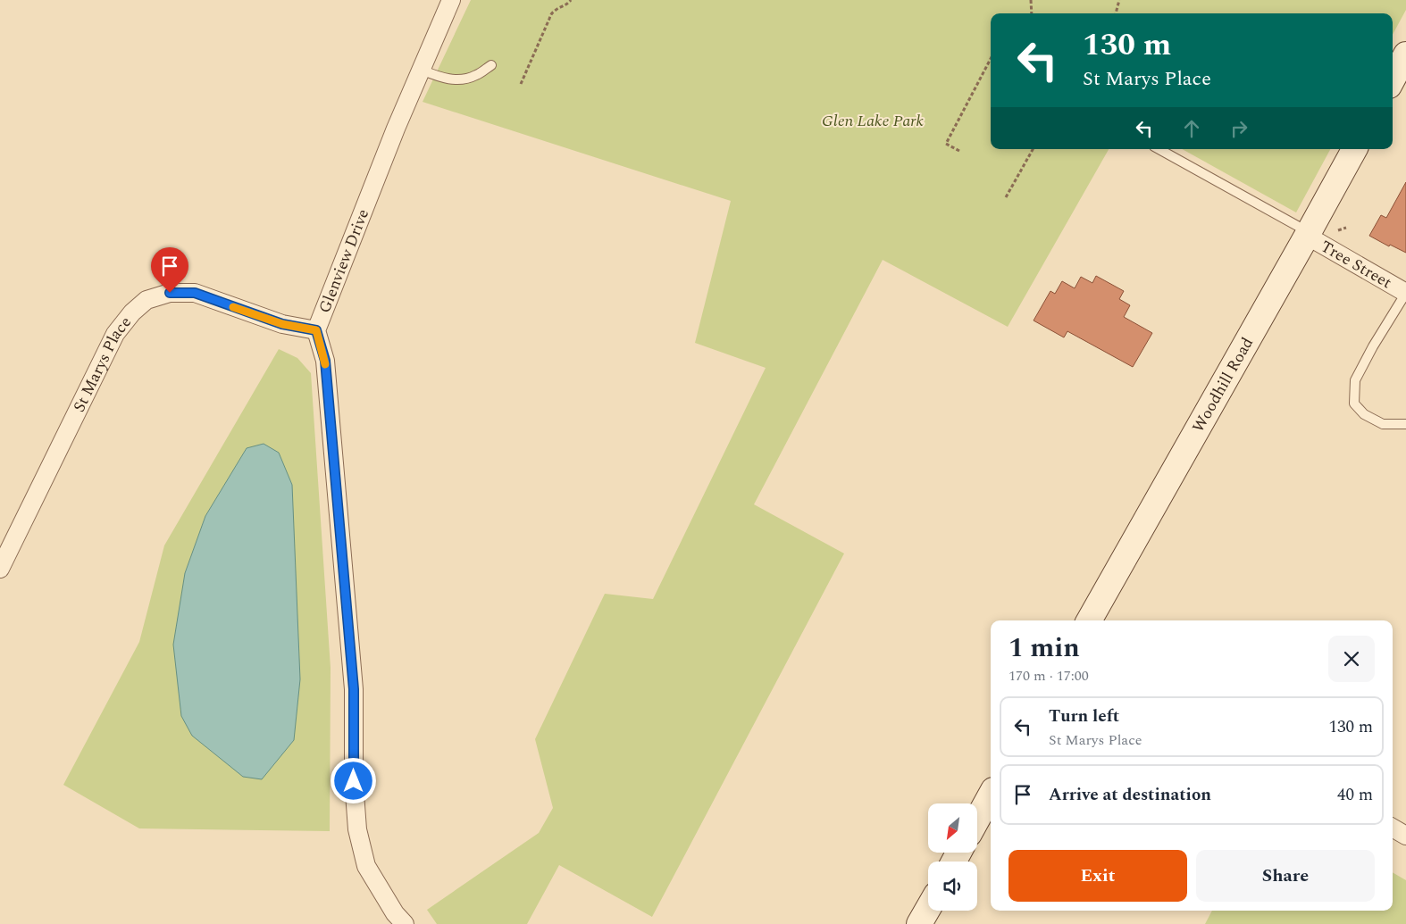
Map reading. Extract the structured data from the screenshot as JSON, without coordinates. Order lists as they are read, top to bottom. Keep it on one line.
{"streets":{"street":["Glenview Drive","Tree Street","St Marys Place","Woodhill Road"]},"crossings":[["Glenview Drive","St Marys Place"],["Tree Street","Woodhill Road"]],"parks":["Glen Lake Park"],"north":"bottom left","page":{"turn":["130 m","St Marys Place"],"heading":["1 min","170 m · 17:00"],"list":[{"name":"Turn left","note":"St Marys Place","value":"130 m"},{"name":"Arrive at destination","value":"40 m"}],"buttons":["Exit","Share"]}}
